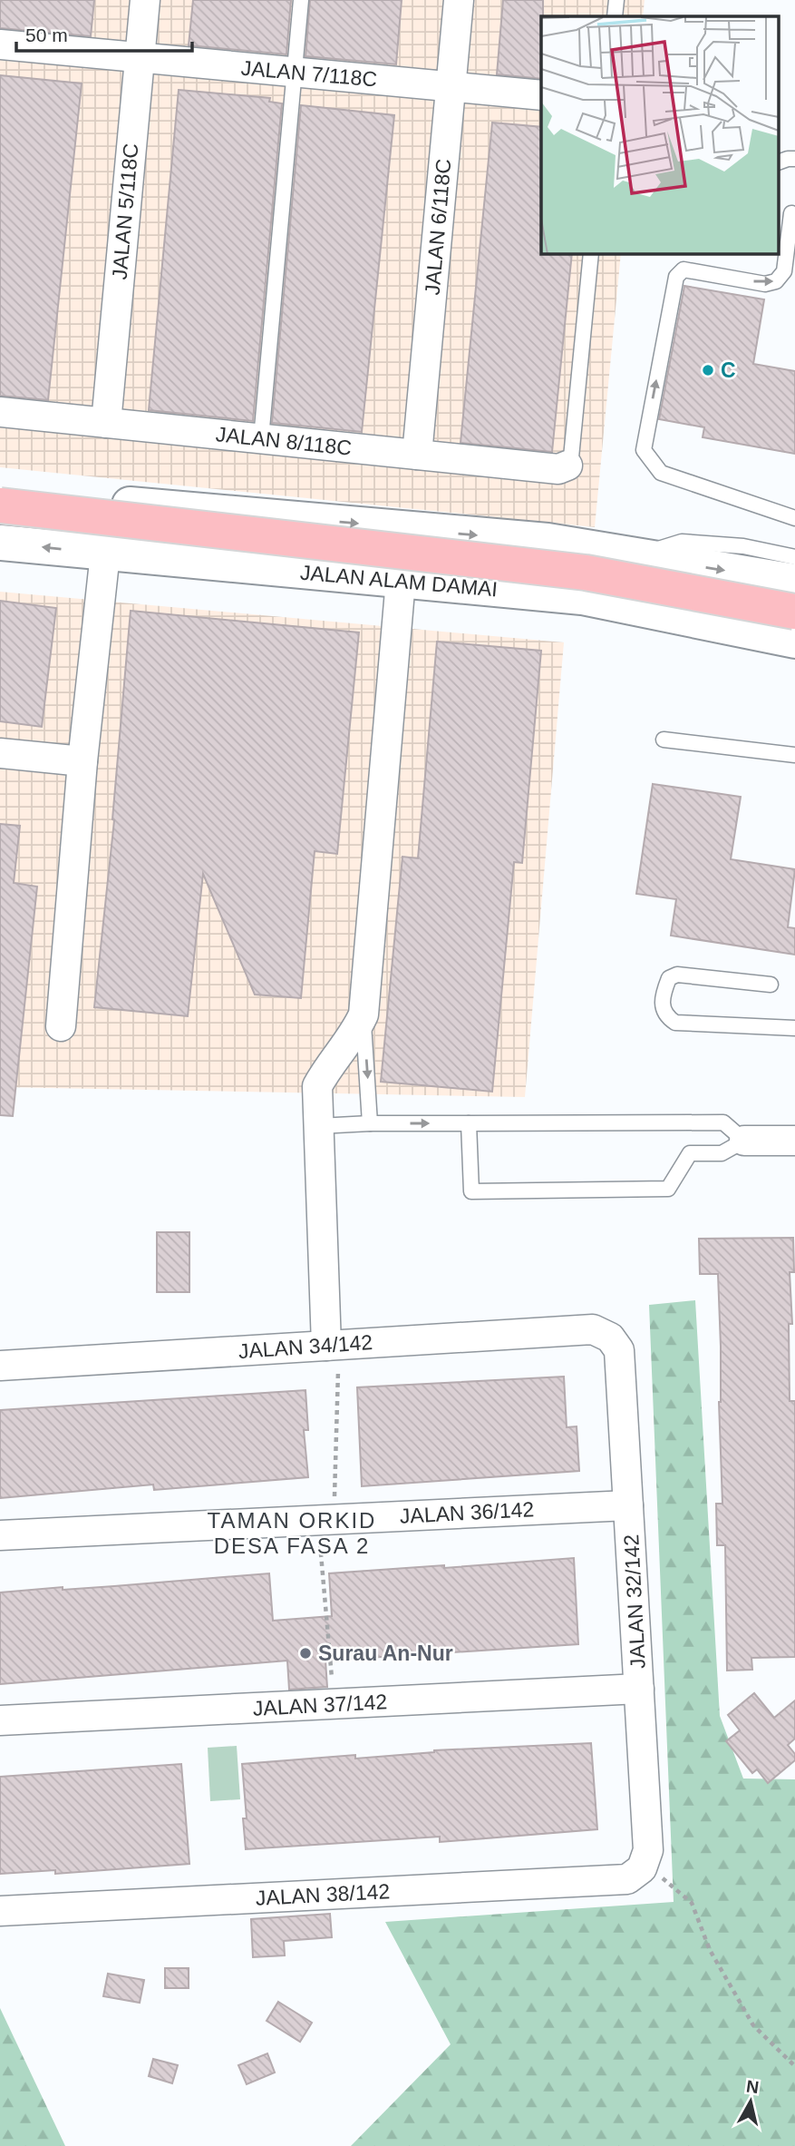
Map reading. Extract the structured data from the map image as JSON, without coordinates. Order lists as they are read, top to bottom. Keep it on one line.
{"streets":{"main road":["JALAN ALAM DAMAI"],"street":["JALAN 7/118C","JALAN 5/118C","JALAN 6/118C","JALAN 8/118C","JALAN 34/142","JALAN 36/142","JALAN 32/142","JALAN 37/142","JALAN 38/142"]},"crossings":[["JALAN 7/118C","JALAN 5/118C"],["JALAN 7/118C","JALAN 6/118C"],["JALAN 5/118C","JALAN 8/118C"],["JALAN 6/118C","JALAN 8/118C"],["JALAN 34/142","JALAN 32/142"],["JALAN 36/142","JALAN 32/142"],["JALAN 32/142","JALAN 37/142"],["JALAN 32/142","JALAN 38/142"]],"districts":["TAMAN ORKID DESA FASA 2"],"places":["C","Surau An-Nur"],"scale_bar":"50 m","north":"top"}
